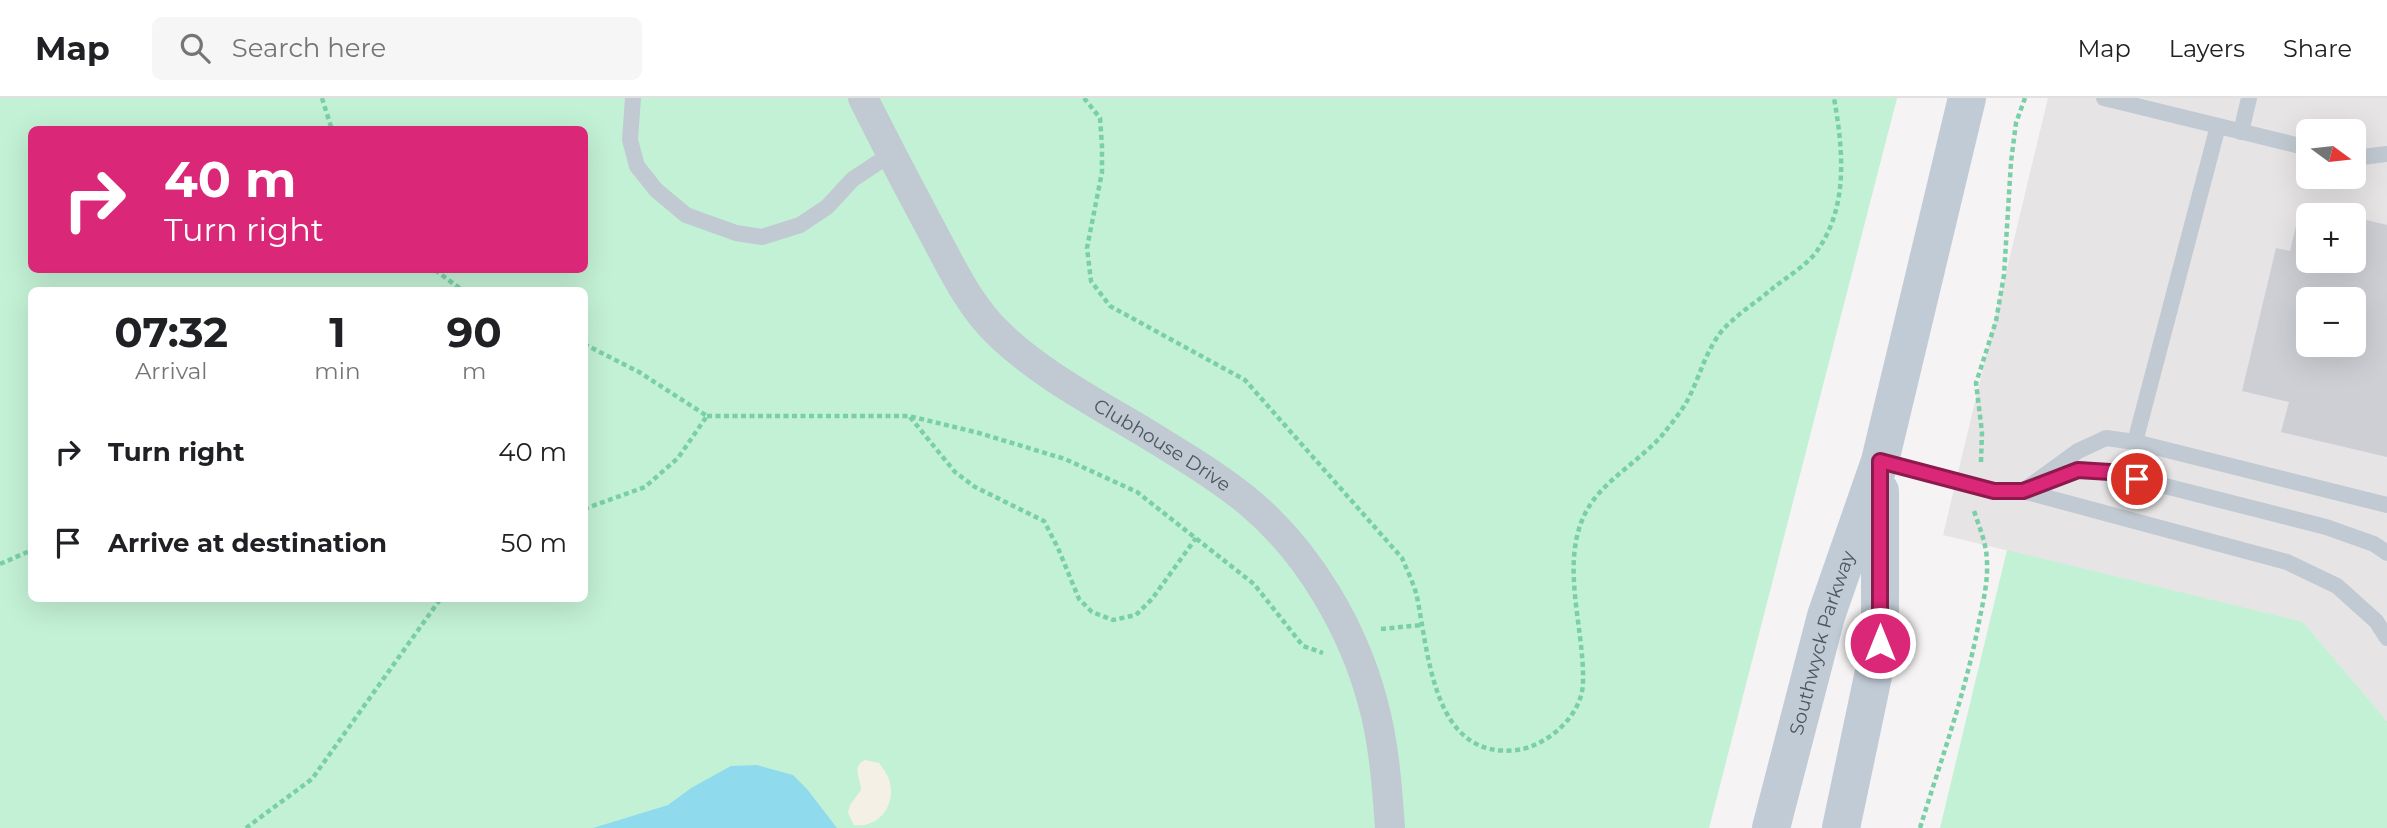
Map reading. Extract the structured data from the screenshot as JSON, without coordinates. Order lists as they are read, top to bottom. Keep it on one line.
{"streets":{"street":["Clubhouse Drive","Southwyck Parkway"]},"north":"right","page":{"header":"Map","search":"Search here","nav":["Map","Layers","Share"],"map_buttons":["+","−"],"turn":["40 m","Turn right"],"eta":["07:32","Arrival","1","min","90","m"],"list":[{"name":"Turn right","value":"40 m"},{"name":"Arrive at destination","value":"50 m"}]}}
